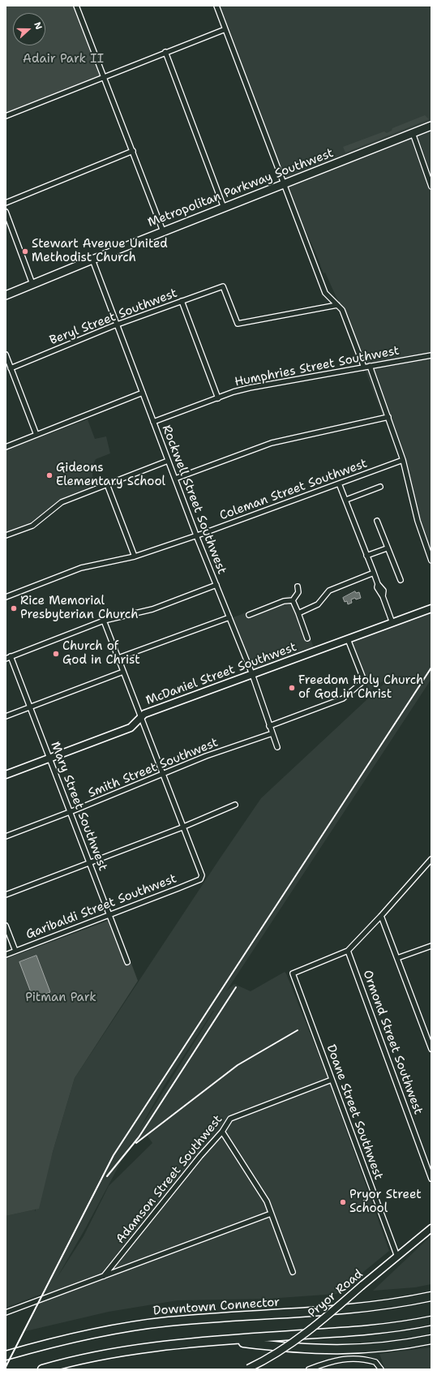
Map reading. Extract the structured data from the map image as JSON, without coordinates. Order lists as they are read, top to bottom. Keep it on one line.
{"streets":{"highway":["Downtown Connector"],"main road":["Metropolitan Parkway Southwest"],"street":["Beryl Street Southwest","Humphries Street Southwest","Coleman Street Southwest","Rockwell Street Southwest","McDaniel Street Southwest","Smith Street Southwest","Mary Street Southwest","Garibaldi Street Southwest","Ormond Street Southwest","Doane Street Southwest","Adamson Street Southwest","Pryor Road"]},"crossings":[["Metropolitan Parkway Southwest","Rockwell Street Southwest"],["Beryl Street Southwest","Rockwell Street Southwest"],["Humphries Street Southwest","Rockwell Street Southwest"],["Coleman Street Southwest","Rockwell Street Southwest"],["Rockwell Street Southwest","McDaniel Street Southwest"],["Rockwell Street Southwest","Smith Street Southwest"],["McDaniel Street Southwest","Mary Street Southwest"],["Smith Street Southwest","Mary Street Southwest"],["Mary Street Southwest","Garibaldi Street Southwest"],["Ormond Street Southwest","Doane Street Southwest"],["Doane Street Southwest","Adamson Street Southwest"],["Doane Street Southwest","Pryor Road"]],"parks":["Adair Park II","Pitman Park"],"places":["Stewart Avenue United Methodist Church","Gideons Elementary School","Rice Memorial Presbyterian Church","Church of God in Christ","Freedom Holy Church of God in Christ","Pryor Street School"],"north":"right"}
